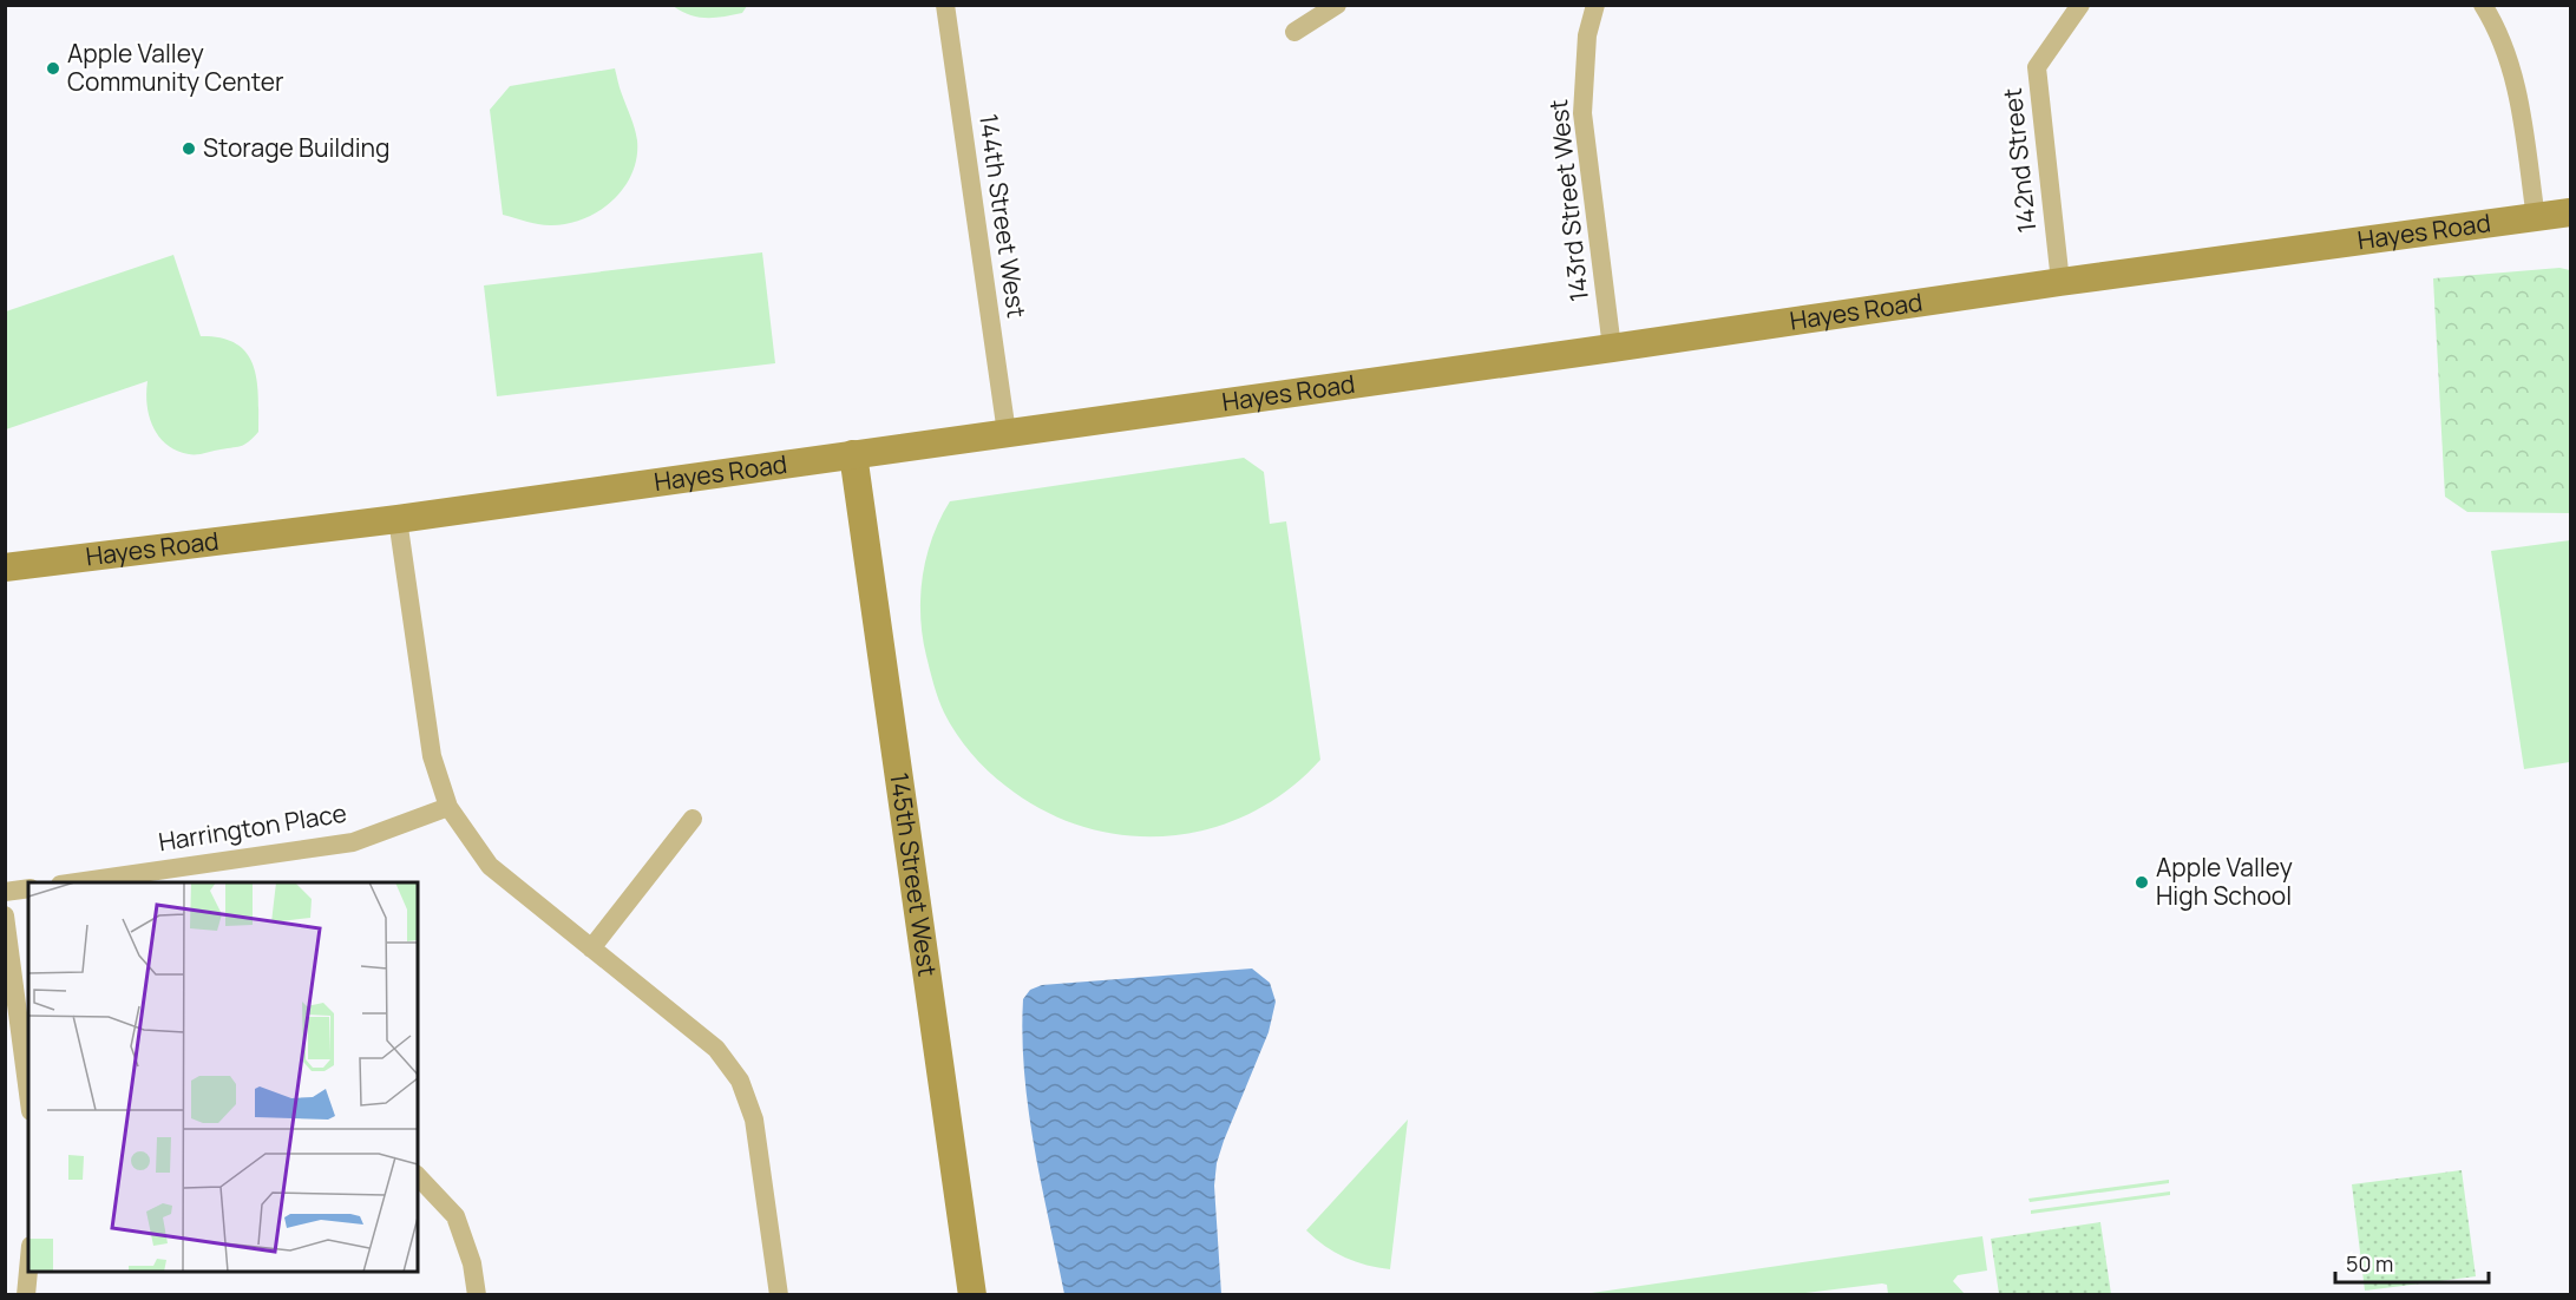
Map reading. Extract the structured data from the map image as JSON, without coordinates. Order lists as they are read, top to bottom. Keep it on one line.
{"streets":{"street":["142nd Street","143rd Street West","144th Street West","Hayes Road","Harrington Place","145th Street West"]},"crossings":[["142nd Street","Hayes Road"],["143rd Street West","Hayes Road"],["144th Street West","Hayes Road"],["Hayes Road","145th Street West"]],"places":["Apple Valley Community Center","Storage Building","Apple Valley High School"],"scale_bar":"50 m"}
